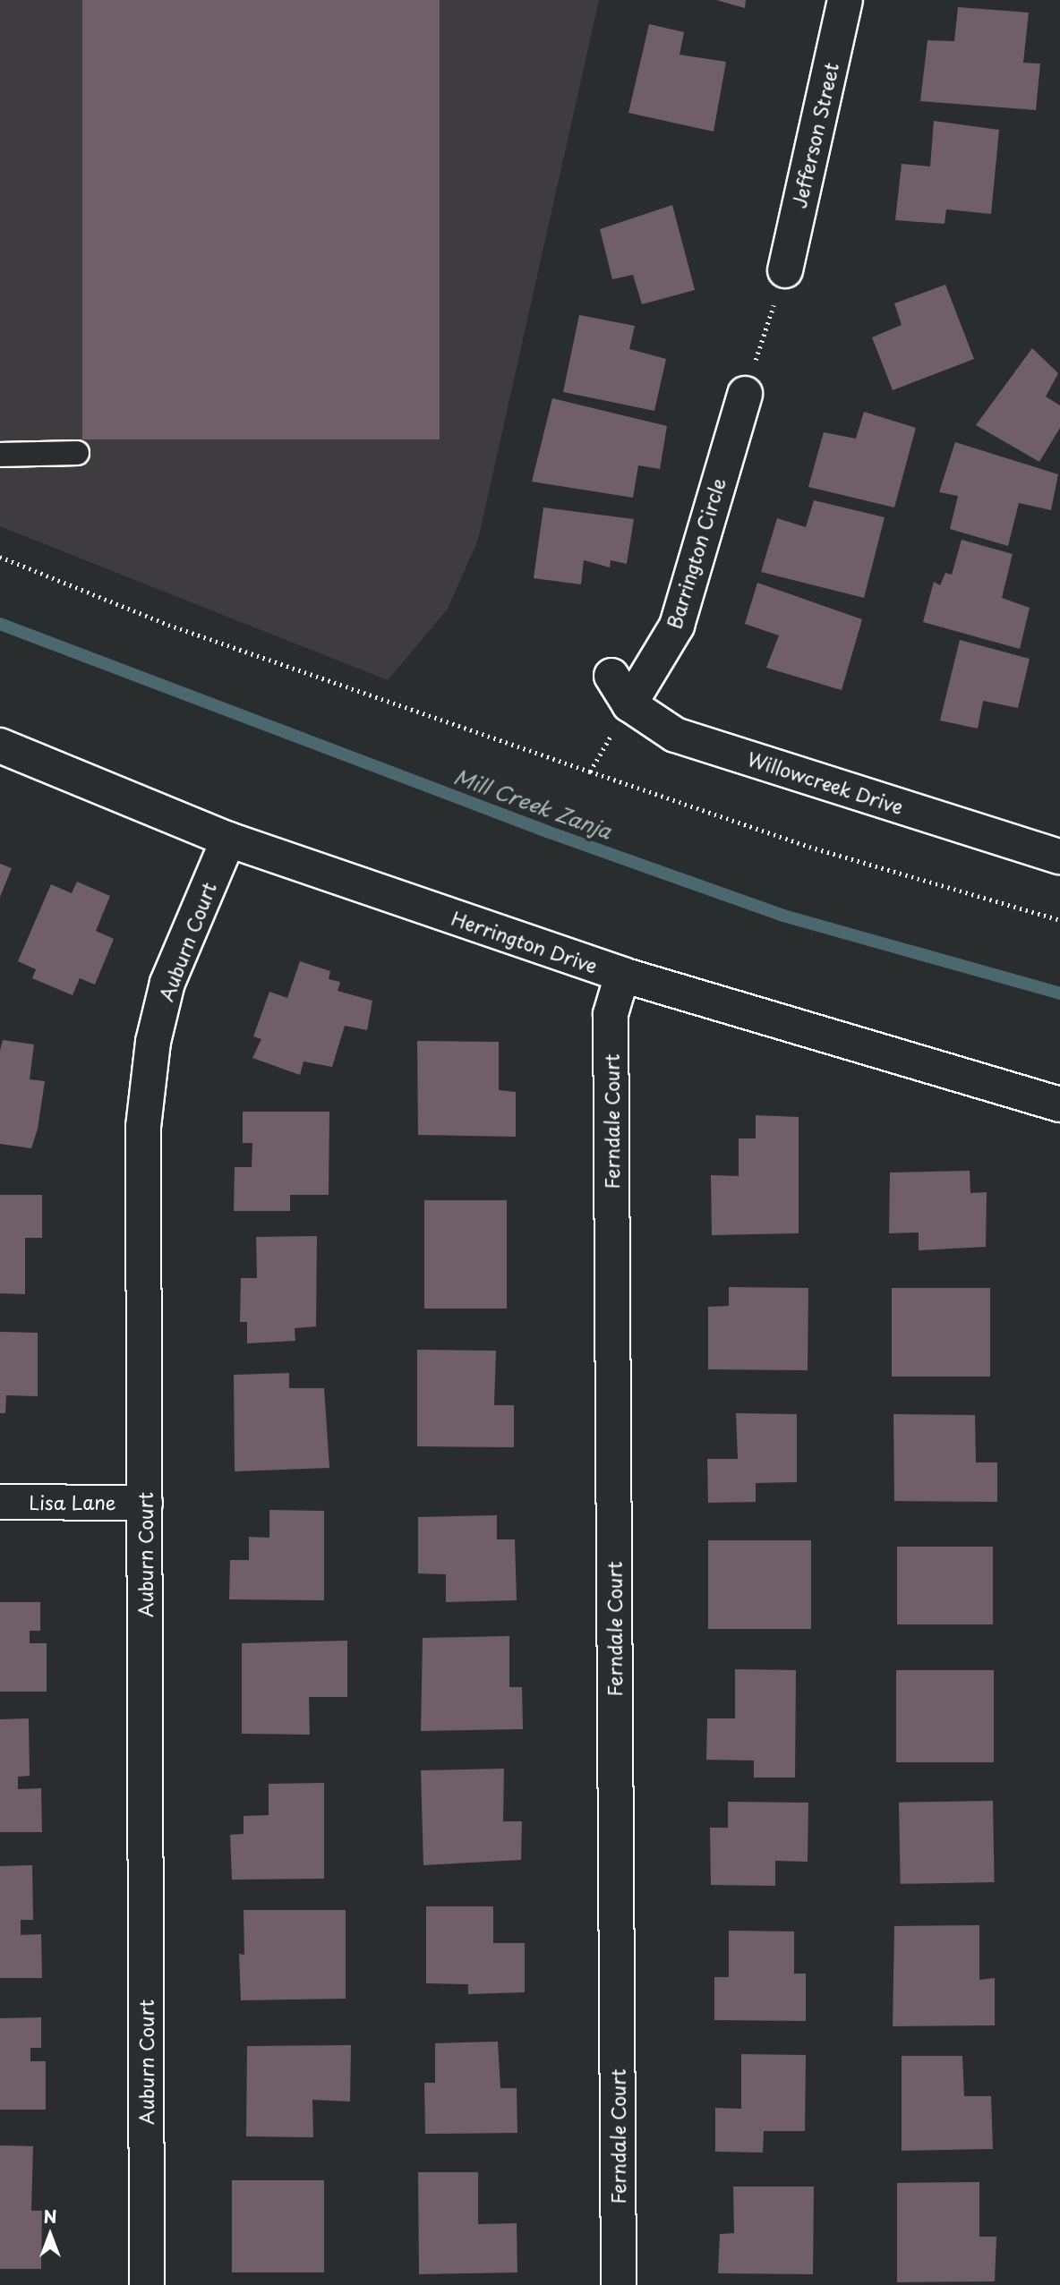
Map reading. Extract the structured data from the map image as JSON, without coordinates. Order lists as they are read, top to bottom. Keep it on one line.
{"streets":{"street":["Jefferson Street","Barrington Circle","Willowcreek Drive","Auburn Court","Herrington Drive","Ferndale Court","Lisa Lane"]},"crossings":[["Barrington Circle","Willowcreek Drive"],["Auburn Court","Herrington Drive"],["Auburn Court","Lisa Lane"],["Herrington Drive","Ferndale Court"]],"water":["Mill Creek Zanja"],"north":"top"}
